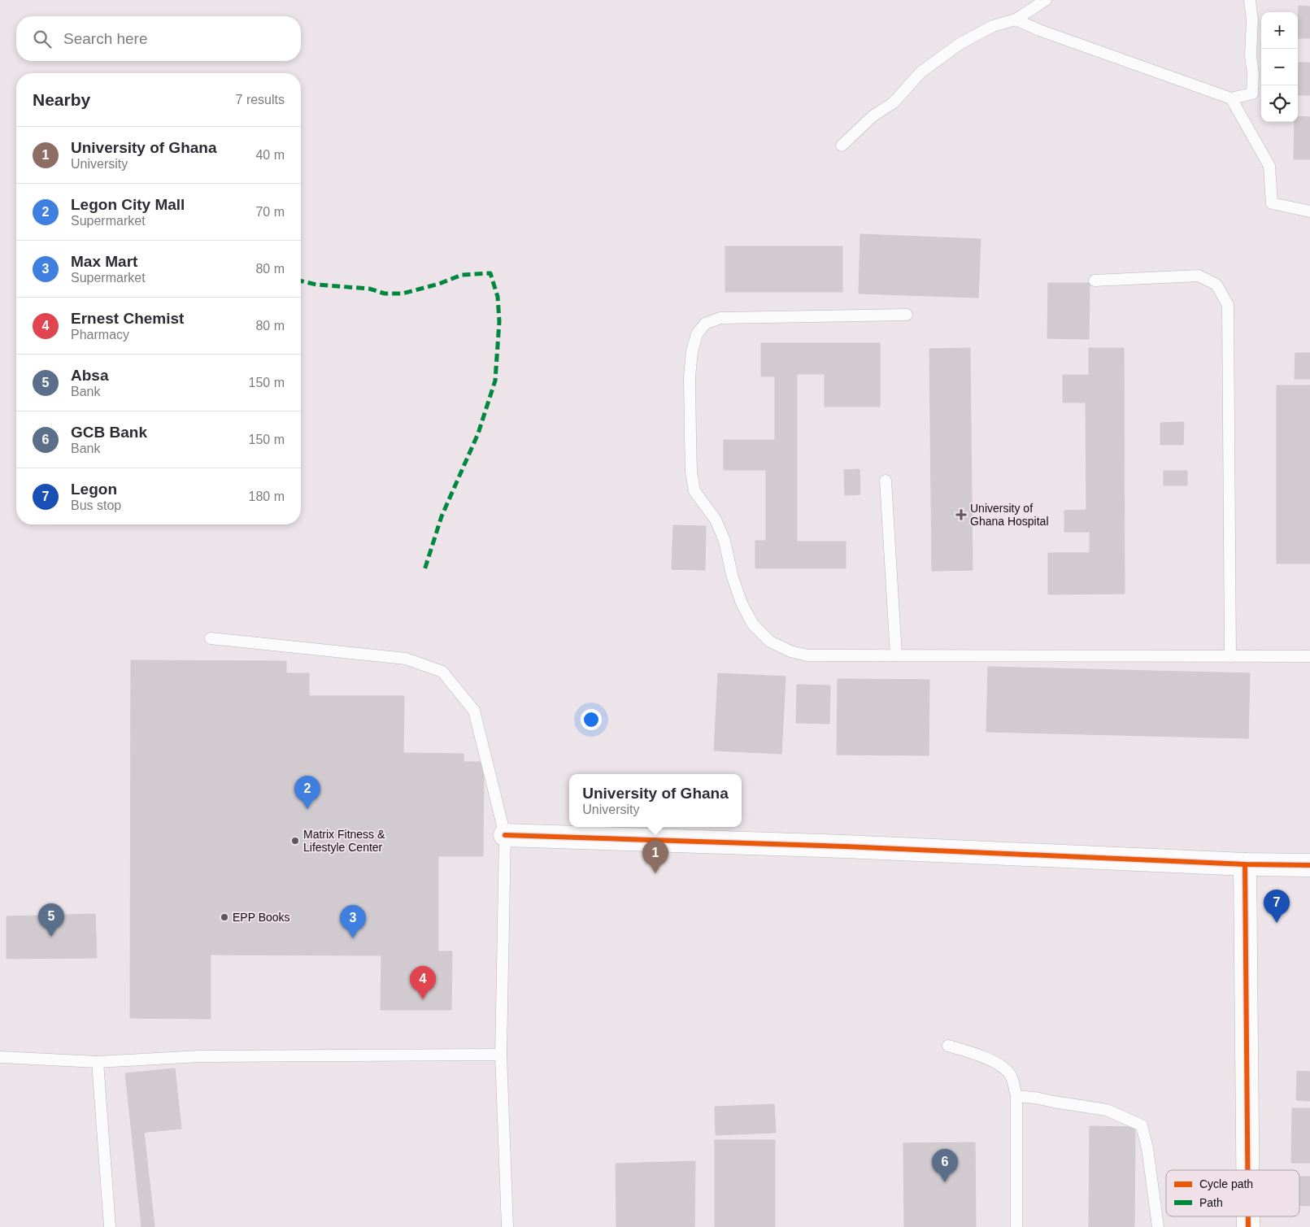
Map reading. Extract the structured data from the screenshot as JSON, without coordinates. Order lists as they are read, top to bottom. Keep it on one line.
{"places":{"health":["University of Ghana Hospital"],"other":["Matrix Fitness & Lifestyle Center","EPP Books"]},"legend":["Cycle path","Path"],"page":{"map_buttons":["+","−"],"search":"Search here","heading":["Nearby","7 results"],"list":[{"mark":"1","name":"University of Ghana","note":"University","value":"40 m"},{"mark":"2","name":"Legon City Mall","note":"Supermarket","value":"70 m"},{"mark":"3","name":"Max Mart","note":"Supermarket","value":"80 m"},{"mark":"4","name":"Ernest Chemist","note":"Pharmacy","value":"80 m"},{"mark":"5","name":"Absa","note":"Bank","value":"150 m"},{"mark":"6","name":"GCB Bank","note":"Bank","value":"150 m"},{"mark":"7","name":"Legon","note":"Bus stop","value":"180 m"}],"popup":["University of Ghana","University"],"pins":["2","1","7","5","3","4","6"]}}
